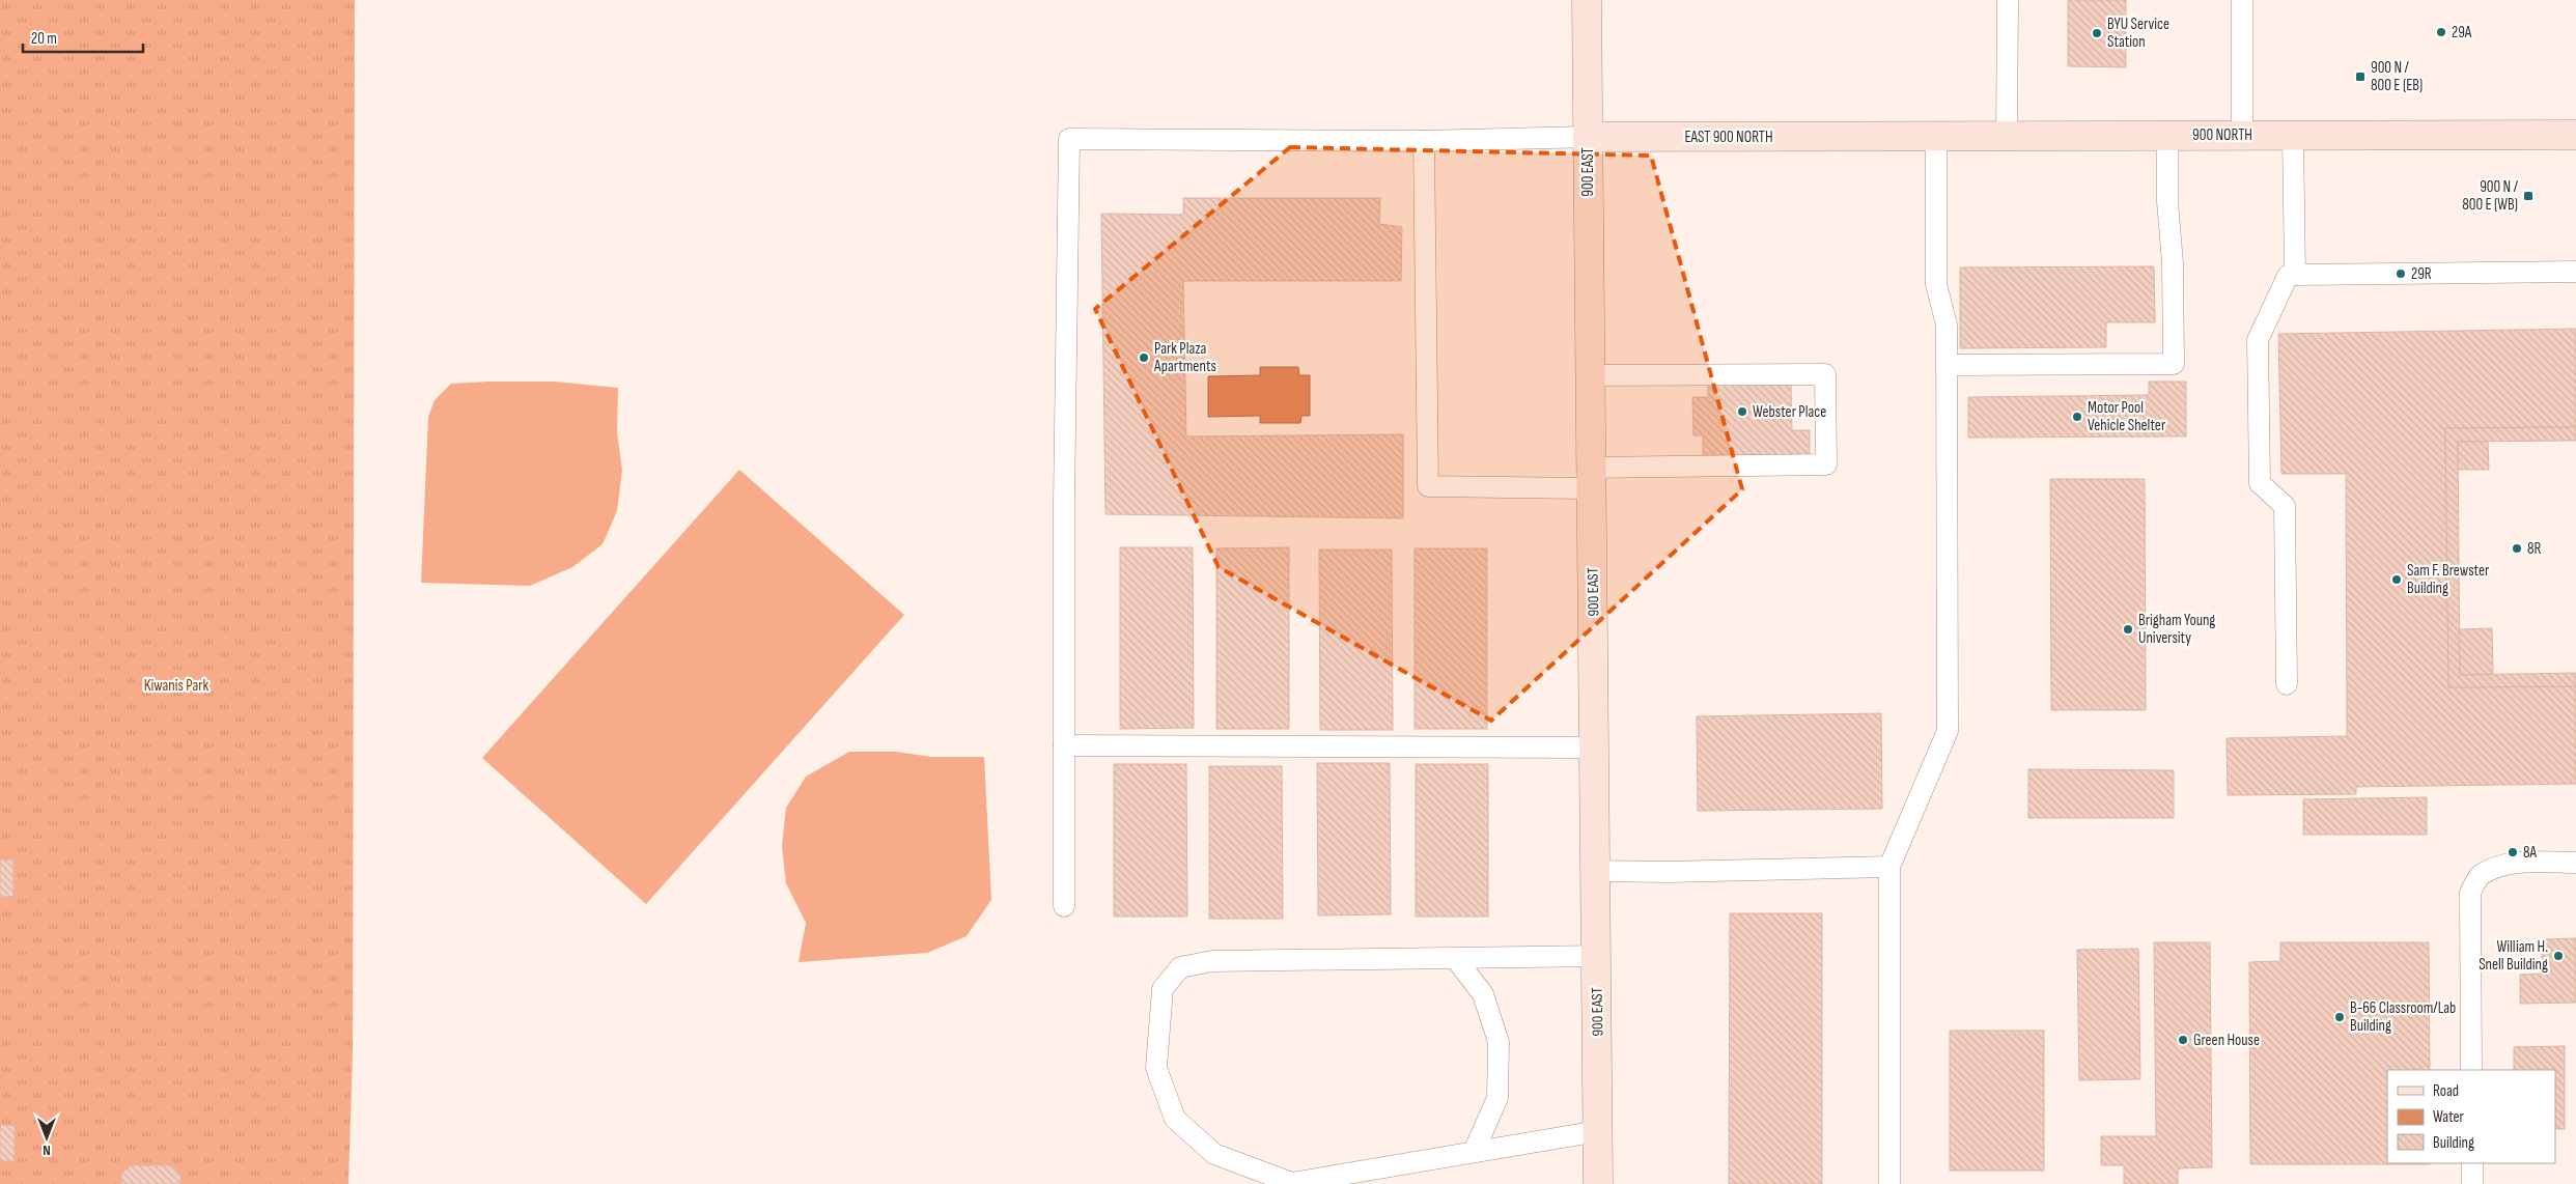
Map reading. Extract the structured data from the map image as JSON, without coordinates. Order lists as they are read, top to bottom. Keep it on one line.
{"streets":{"main road":["900 NORTH","EAST 900 NORTH","900 EAST"]},"crossings":[["900 NORTH","EAST 900 NORTH"],["EAST 900 NORTH","900 EAST"]],"parks":["Kiwanis Park"],"places":{"other":["29A","BYU Service Station","29R","Park Plaza Apartments","Webster Place","Motor Pool Vehicle Shelter","8R","Sam F. Brewster Building","Brigham Young University","8A","William H. Snell Building","B-66 Classroom/Lab Building","Green House"],"transit":["900 N / 800 E (EB)","900 N / 800 E (WB)"]},"legend":["Road","Water","Building"],"scale_bar":"20 m","north":"bottom"}
